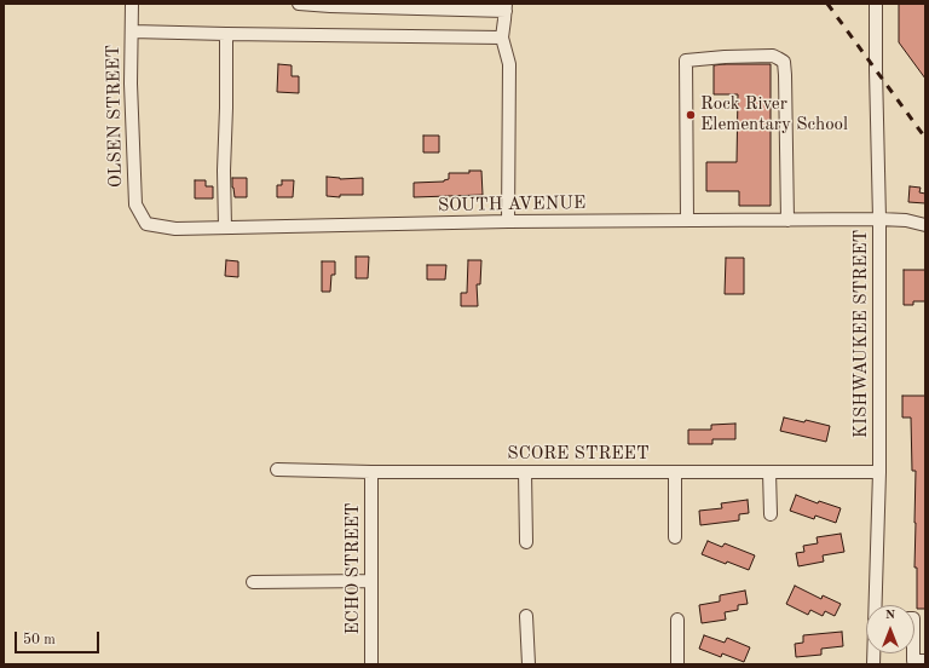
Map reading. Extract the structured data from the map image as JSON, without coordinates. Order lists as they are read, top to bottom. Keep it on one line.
{"streets":{"street":["OLSEN STREET","SOUTH AVENUE","KISHWAUKEE STREET","SCORE STREET","ECHO STREET"]},"crossings":[["OLSEN STREET","SOUTH AVENUE"],["SOUTH AVENUE","KISHWAUKEE STREET"],["KISHWAUKEE STREET","SCORE STREET"],["SCORE STREET","ECHO STREET"]],"places":["Rock River Elementary School"],"scale_bar":"50 m","north":"top"}
